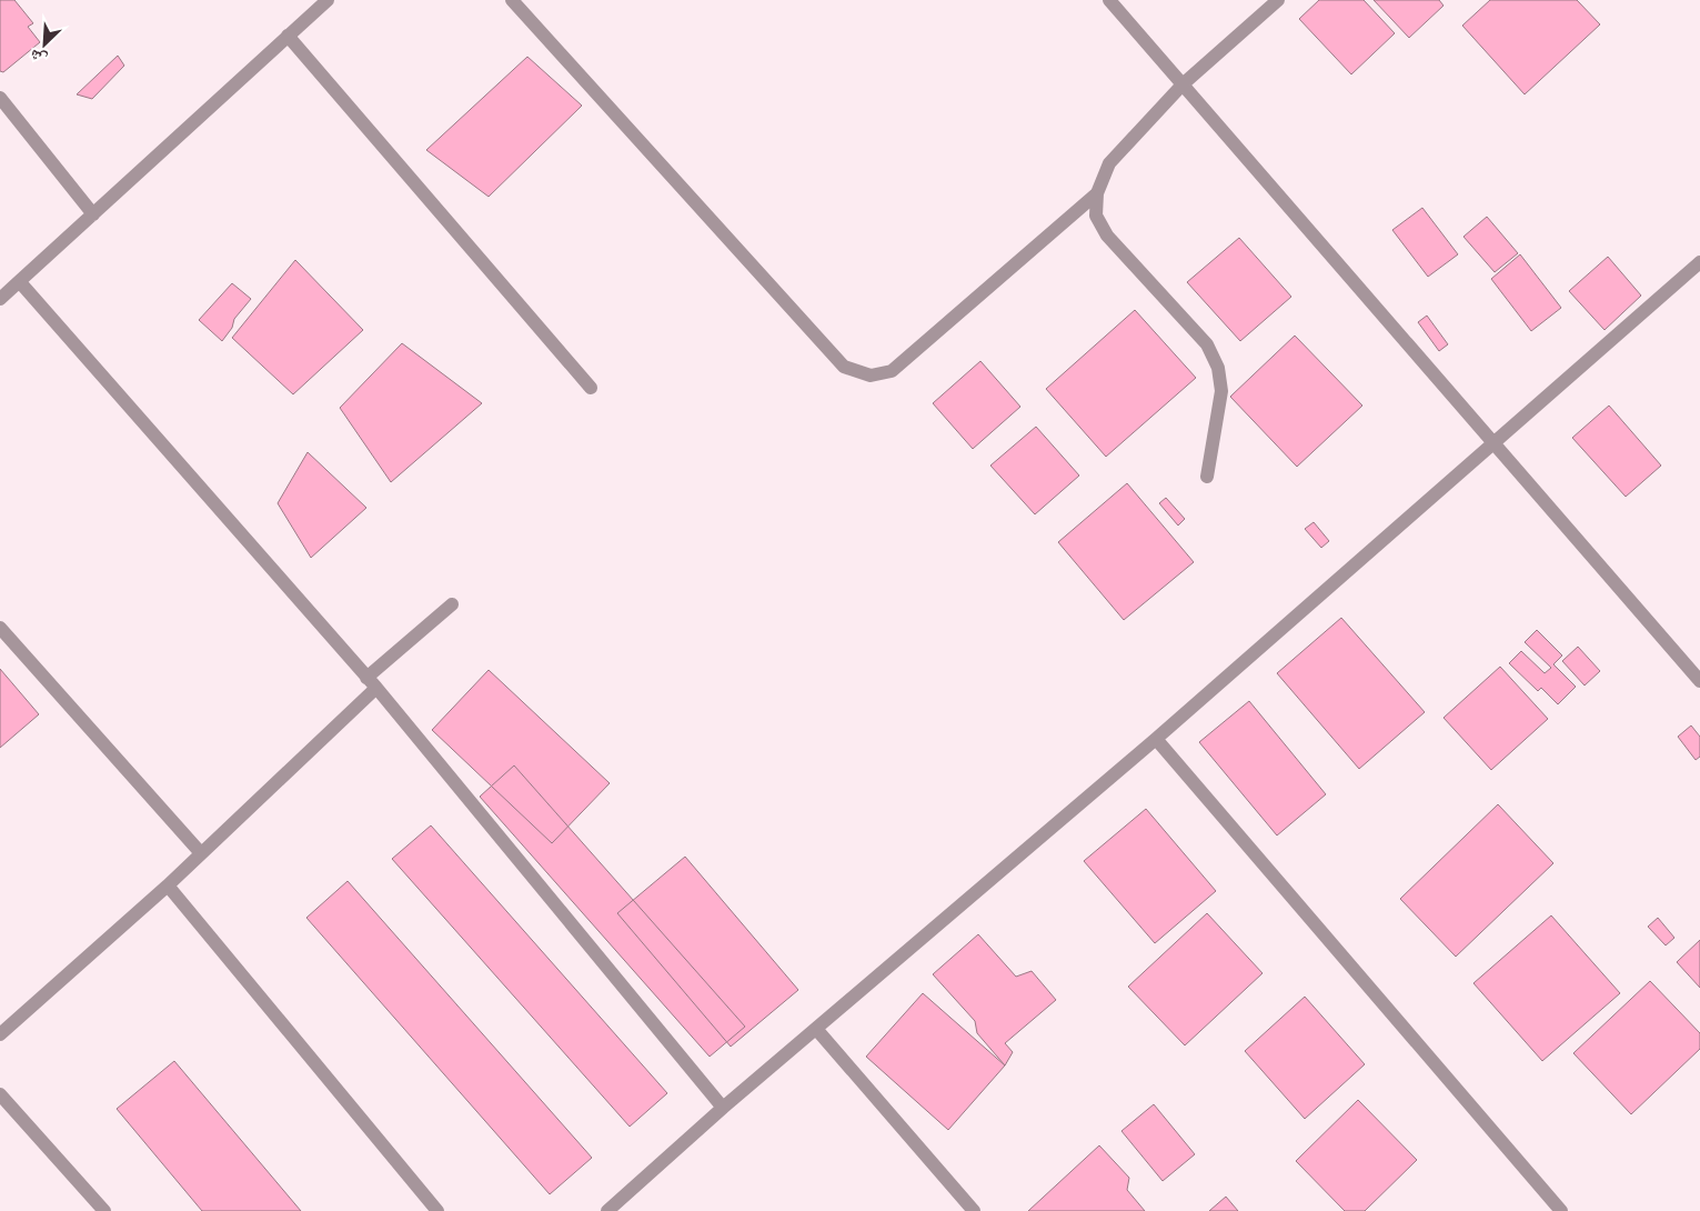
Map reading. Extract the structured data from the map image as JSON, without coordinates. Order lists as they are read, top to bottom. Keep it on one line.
{"north":"bottom left"}
